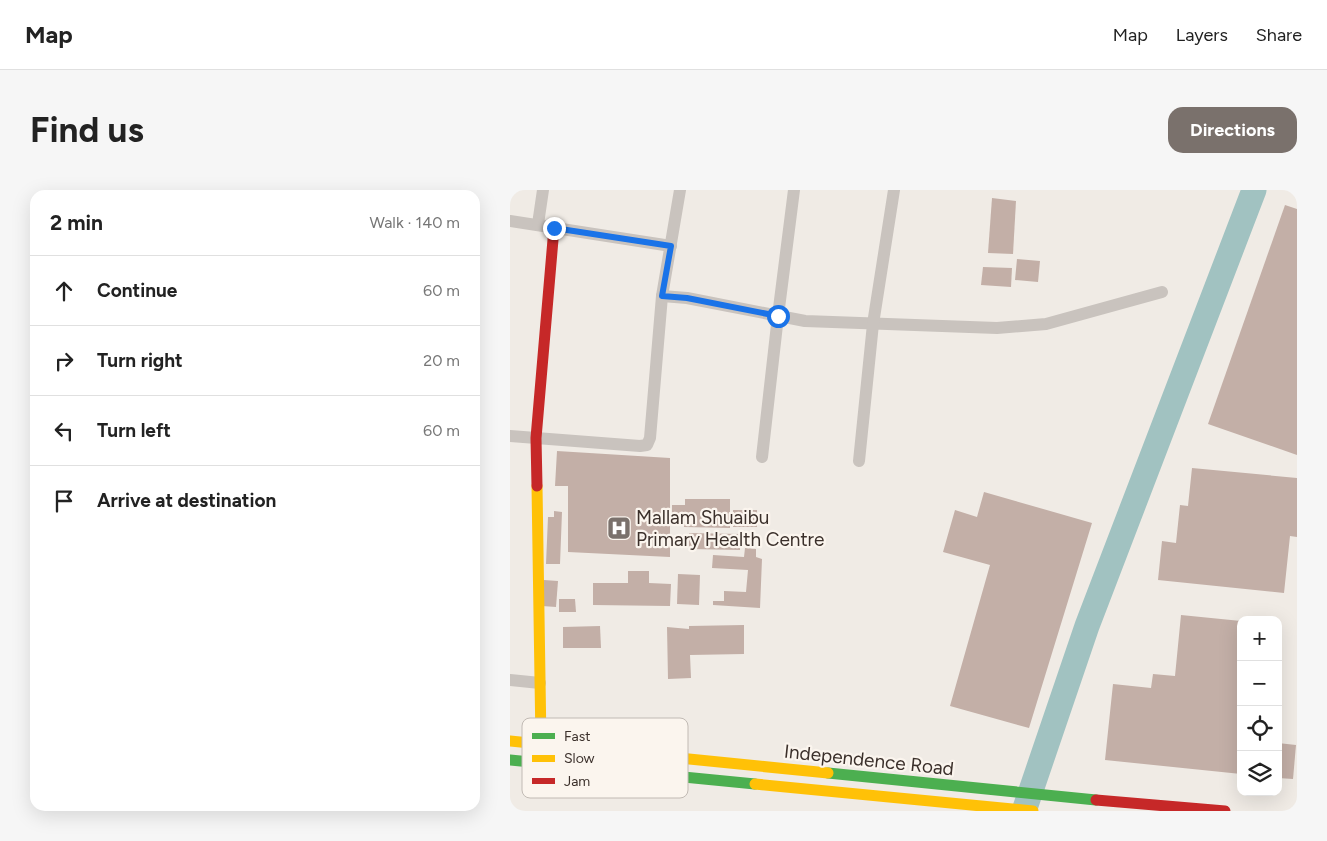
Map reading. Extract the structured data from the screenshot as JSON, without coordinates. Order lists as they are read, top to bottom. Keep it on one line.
{"streets":{"main road":["Independence Road"]},"places":{"hospital":["Mallam Shuaibu Primary Health Centre"]},"legend":["Fast","Slow","Jam"],"page":{"header":"Map","nav":["Map","Layers","Share"],"buttons":"Directions","title":"Find us","heading":["2 min","Walk · 140 m"],"list":[["Continue","60 m"],["Turn right","20 m"],["Turn left","60 m"],"Arrive at destination"],"map_buttons":["+","−"]}}
